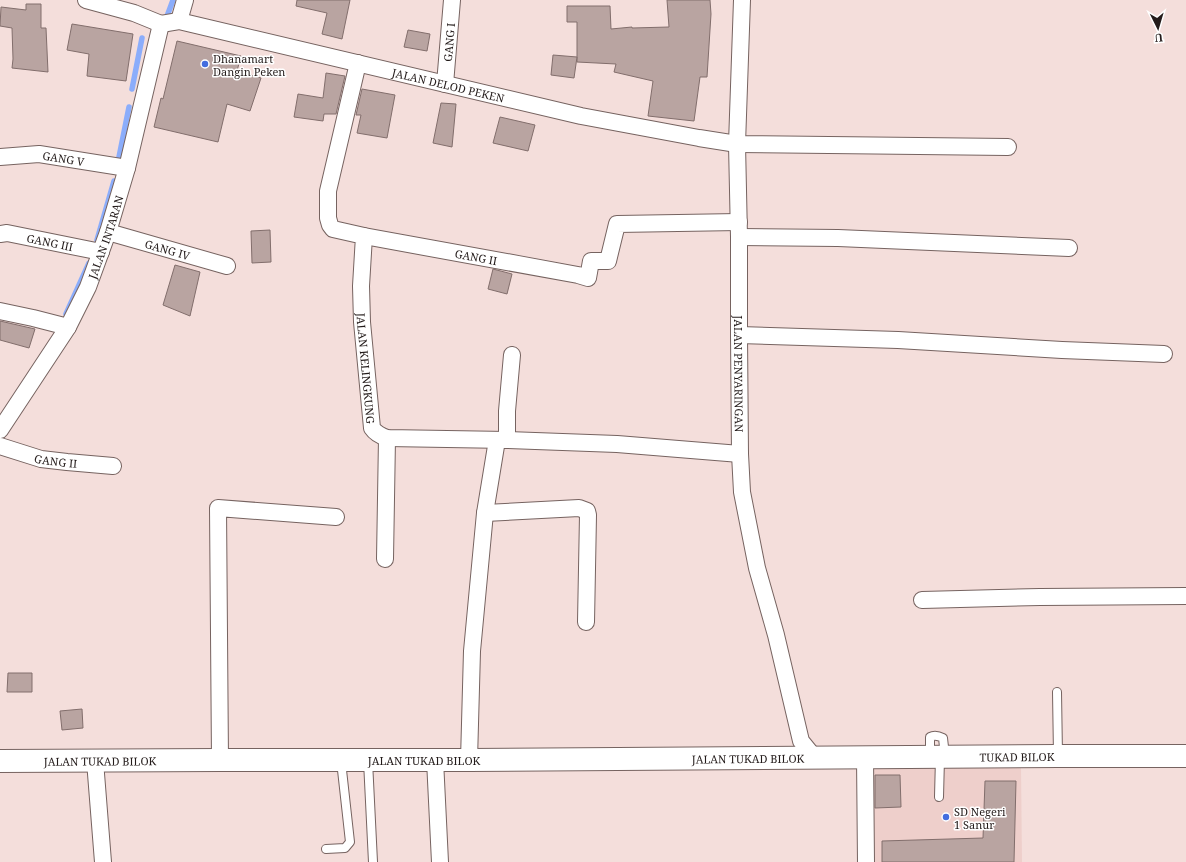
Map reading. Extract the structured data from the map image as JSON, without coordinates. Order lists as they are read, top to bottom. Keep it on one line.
{"streets":{"street":["GANG I","JALAN DELOD PEKEN","GANG V","JALAN INTARAN","GANG III","GANG IV","GANG II","JALAN KELINGKUNG","JALAN PENYARINGAN","TUKAD BILOK","JALAN TUKAD BILOK"]},"crossings":[["GANG I","JALAN DELOD PEKEN"],["JALAN DELOD PEKEN","JALAN INTARAN"],["JALAN DELOD PEKEN","JALAN PENYARINGAN"],["GANG V","JALAN INTARAN"],["JALAN INTARAN","GANG III"],["JALAN INTARAN","GANG IV"],["GANG II","JALAN KELINGKUNG"],["GANG II","JALAN PENYARINGAN"],["JALAN PENYARINGAN","JALAN TUKAD BILOK"],["TUKAD BILOK","JALAN TUKAD BILOK"]],"places":["Dhanamart Dangin Peken","SD Negeri 1 Sanur"],"north":"bottom"}
